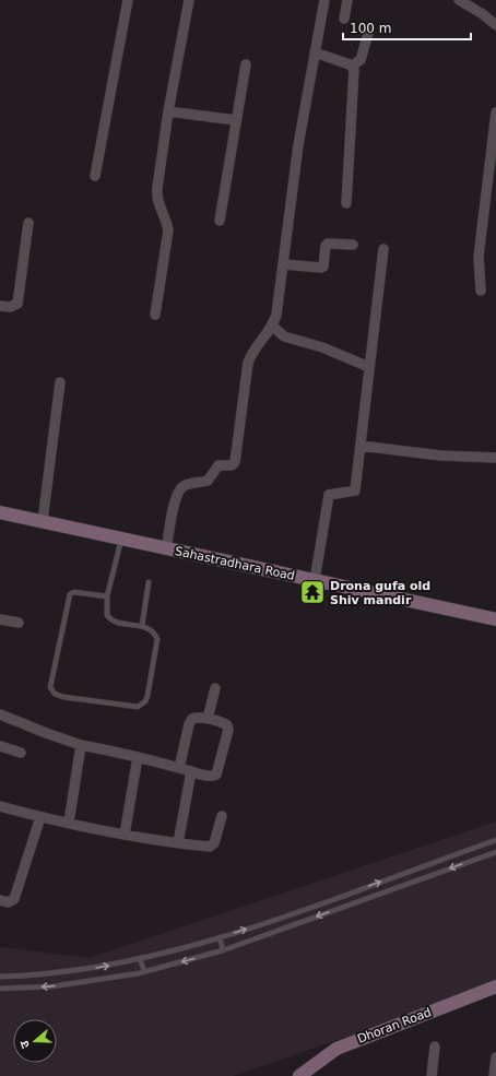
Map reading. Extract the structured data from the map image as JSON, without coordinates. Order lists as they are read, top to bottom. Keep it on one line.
{"streets":{"main road":["Sahastradhara Road","Dhoran Road"]},"places":{"temple":["Drona gufa old Shiv mandir"]},"scale_bar":"100 m","north":"left"}
